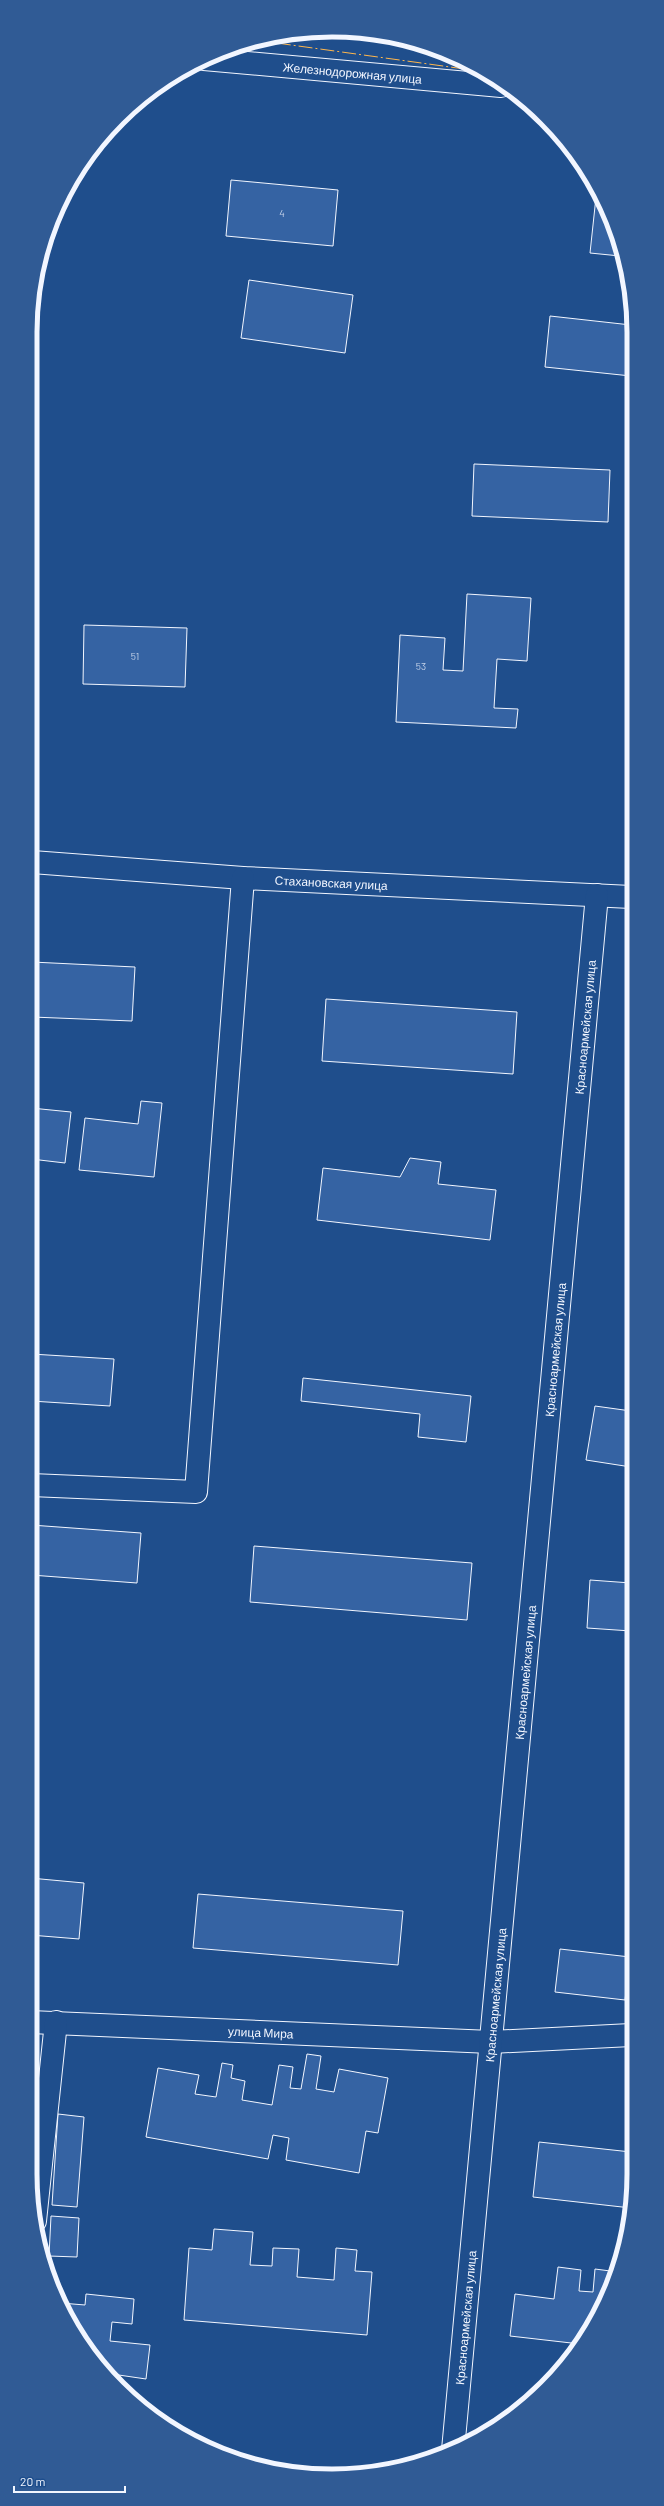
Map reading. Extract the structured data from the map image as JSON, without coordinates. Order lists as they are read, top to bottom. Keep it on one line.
{"streets":{"street":["Железнодорожная улица","Стахановская улица","Красноармейская улица","улица Мира"]},"crossings":[["Стахановская улица","Красноармейская улица"],["Красноармейская улица","улица Мира"]],"house_numbers":["4","51","53"],"scale_bar":"20 m"}
